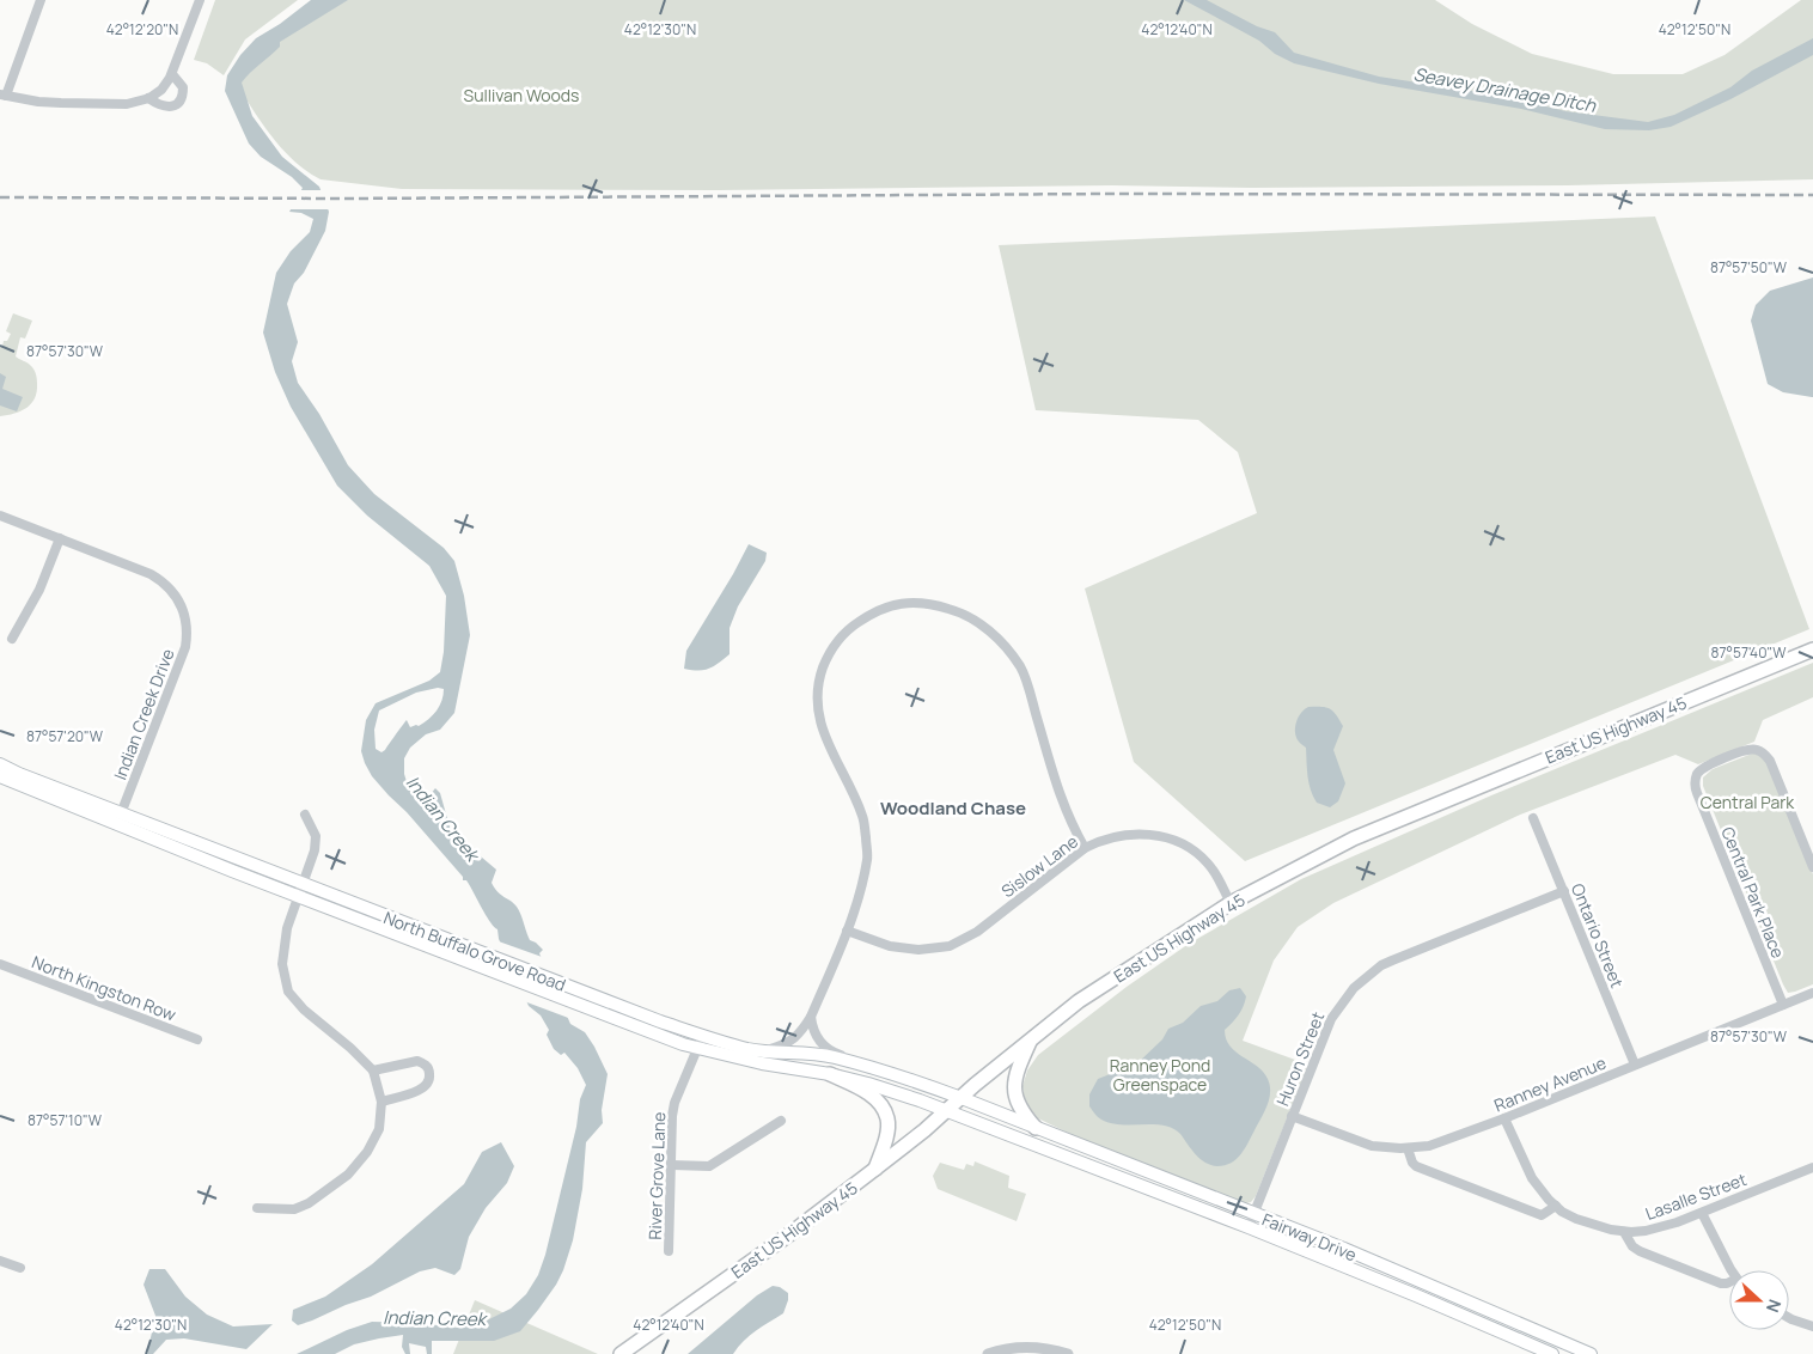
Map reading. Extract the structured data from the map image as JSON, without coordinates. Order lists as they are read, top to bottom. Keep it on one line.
{"streets":{"main road":["East US Highway 45","North Buffalo Grove Road","Fairway Drive"],"street":["Indian Creek Drive","Sislow Lane","Central Park Place","Ontario Street","North Kingston Row","Huron Street","Ranney Avenue","River Grove Lane","Lasalle Street"]},"crossings":[["Indian Creek Drive","North Buffalo Grove Road"],["East US Highway 45","Sislow Lane"],["East US Highway 45","North Buffalo Grove Road"],["East US Highway 45","Fairway Drive"],["Central Park Place","Ranney Avenue"],["Ontario Street","Huron Street"],["Ontario Street","Ranney Avenue"],["North Buffalo Grove Road","River Grove Lane"],["North Buffalo Grove Road","Fairway Drive"],["Huron Street","Ranney Avenue"],["Huron Street","Fairway Drive"],["Ranney Avenue","Lasalle Street"]],"districts":["Woodland Chase"],"water":["Seavey Drainage Ditch","Indian Creek"],"parks":["Sullivan Woods","Central Park","Ranney Pond Greenspace"],"north":"right","coordinates":["42°12'20\"N","42°12'30\"N","42°12'40\"N","42°12'50\"N","87°57'50\"W","87°57'30\"W","87°57'40\"W","87°57'20\"W","87°57'10\"W"]}
